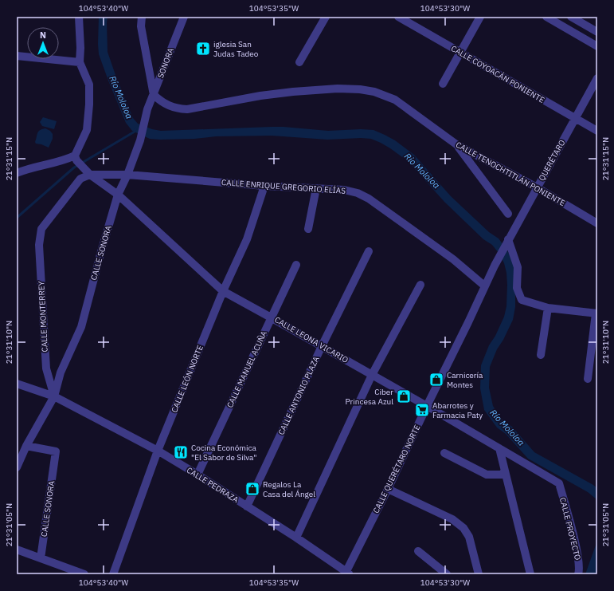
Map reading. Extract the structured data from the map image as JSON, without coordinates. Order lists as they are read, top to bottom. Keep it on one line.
{"streets":{"street":["SONORA","CALLE COYOACÁN PONIENTE","QUERÉTARO","CALLE TENOCHTITLÁN PONIENTE","CALLE ENRIQUE GREGORIO ELÍAS","CALLE SONORA","CALLE MONTERREY","CALLE LEONA VICARIO","CALLE MANUEL ACUÑA","CALLE LEÓN NORTE","CALLE ANTONIO PLAZA","CALLE QUERÉTARO NORTE","CALLE PEDRAZA","CALLE PROYECTO"]},"crossings":[["SONORA","CALLE TENOCHTITLÁN PONIENTE"],["SONORA","CALLE SONORA"],["CALLE COYOACÁN PONIENTE","QUERÉTARO"],["QUERÉTARO","CALLE TENOCHTITLÁN PONIENTE"],["QUERÉTARO","CALLE QUERÉTARO NORTE"],["CALLE ENRIQUE GREGORIO ELÍAS","CALLE SONORA"],["CALLE ENRIQUE GREGORIO ELÍAS","CALLE MONTERREY"],["CALLE ENRIQUE GREGORIO ELÍAS","CALLE LEONA VICARIO"],["CALLE ENRIQUE GREGORIO ELÍAS","CALLE LEÓN NORTE"],["CALLE ENRIQUE GREGORIO ELÍAS","CALLE QUERÉTARO NORTE"],["CALLE SONORA","CALLE MONTERREY"],["CALLE SONORA","CALLE LEONA VICARIO"],["CALLE SONORA","CALLE PEDRAZA"],["CALLE MONTERREY","CALLE LEONA VICARIO"],["CALLE MONTERREY","CALLE PEDRAZA"],["CALLE LEONA VICARIO","CALLE MANUEL ACUÑA"],["CALLE LEONA VICARIO","CALLE LEÓN NORTE"],["CALLE LEONA VICARIO","CALLE ANTONIO PLAZA"],["CALLE LEONA VICARIO","CALLE QUERÉTARO NORTE"],["CALLE LEONA VICARIO","CALLE PROYECTO"],["CALLE MANUEL ACUÑA","CALLE PEDRAZA"],["CALLE LEÓN NORTE","CALLE PEDRAZA"],["CALLE ANTONIO PLAZA","CALLE PEDRAZA"],["CALLE QUERÉTARO NORTE","CALLE PEDRAZA"]],"water":["Río Mololoa"],"places":{"church":["iglesia San Judas Tadeo"],"shop":["Carnicería Montes","Ciber Princesa Azul","Regalos La Casa del Ángel"],"supermarket":["Abarrotes y Farmacia Paty"],"restaurant":["Cocina Económica \"El Sabor de Silva\""]},"north":"top","coordinates":["104°53'40\"W","104°53'35\"W","104°53'30\"W","21°31'15\"N","21°31'10\"N","21°31'05\"N"]}
